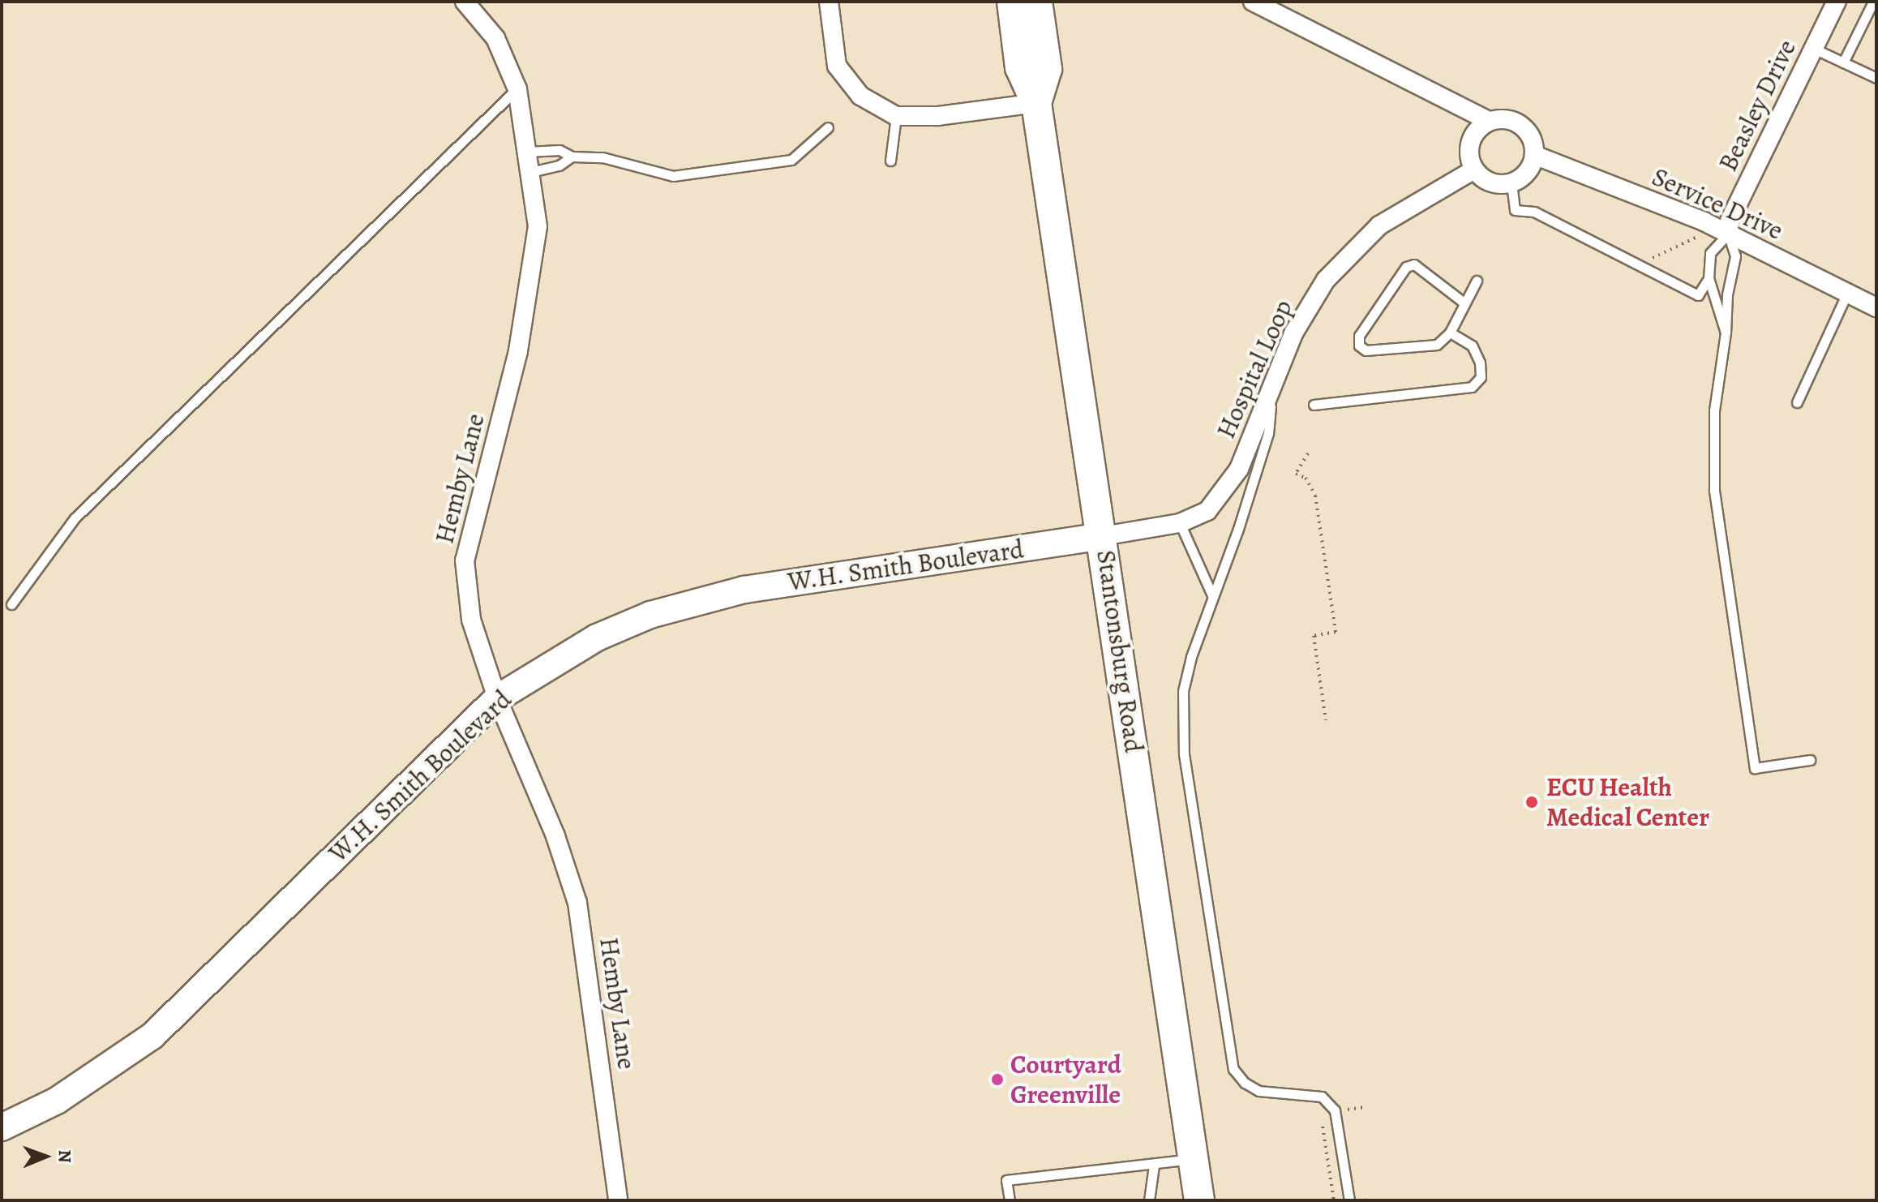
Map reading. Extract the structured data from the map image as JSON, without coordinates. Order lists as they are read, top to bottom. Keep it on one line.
{"streets":{"main road":["Stantonsburg Road"],"street":["Beasley Drive","Service Drive","Hospital Loop","Hemby Lane","W.H. Smith Boulevard"]},"crossings":[["Beasley Drive","Service Drive"],["Service Drive","Hospital Loop"],["Hospital Loop","W.H. Smith Boulevard"],["Hospital Loop","Stantonsburg Road"],["Hemby Lane","W.H. Smith Boulevard"],["W.H. Smith Boulevard","Stantonsburg Road"]],"places":["ECU Health Medical Center","Courtyard Greenville"],"north":"right"}
